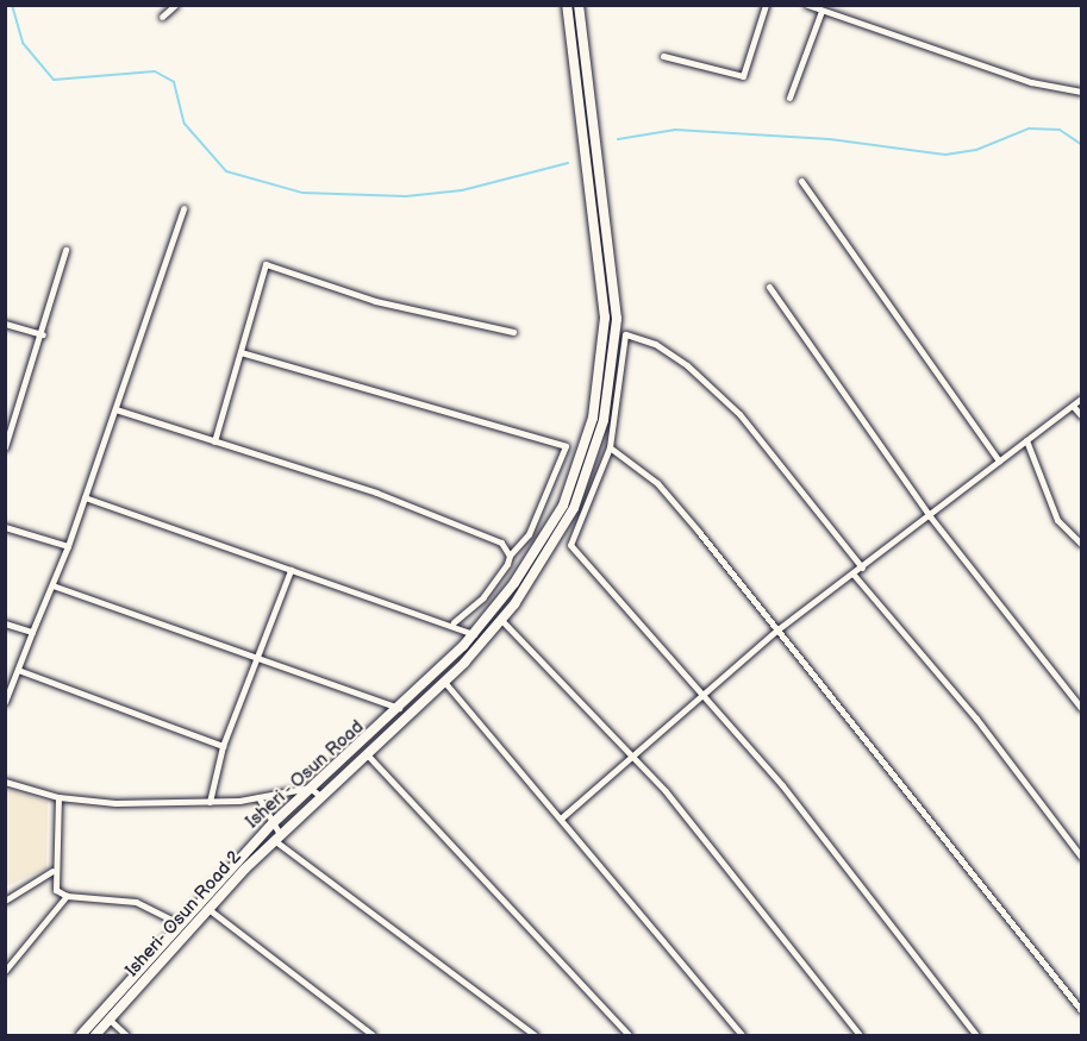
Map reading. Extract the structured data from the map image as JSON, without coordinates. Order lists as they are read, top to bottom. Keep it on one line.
{"streets":{"main road":["Isheri - Osun Road","Isheri- Osun Road 2"]}}
